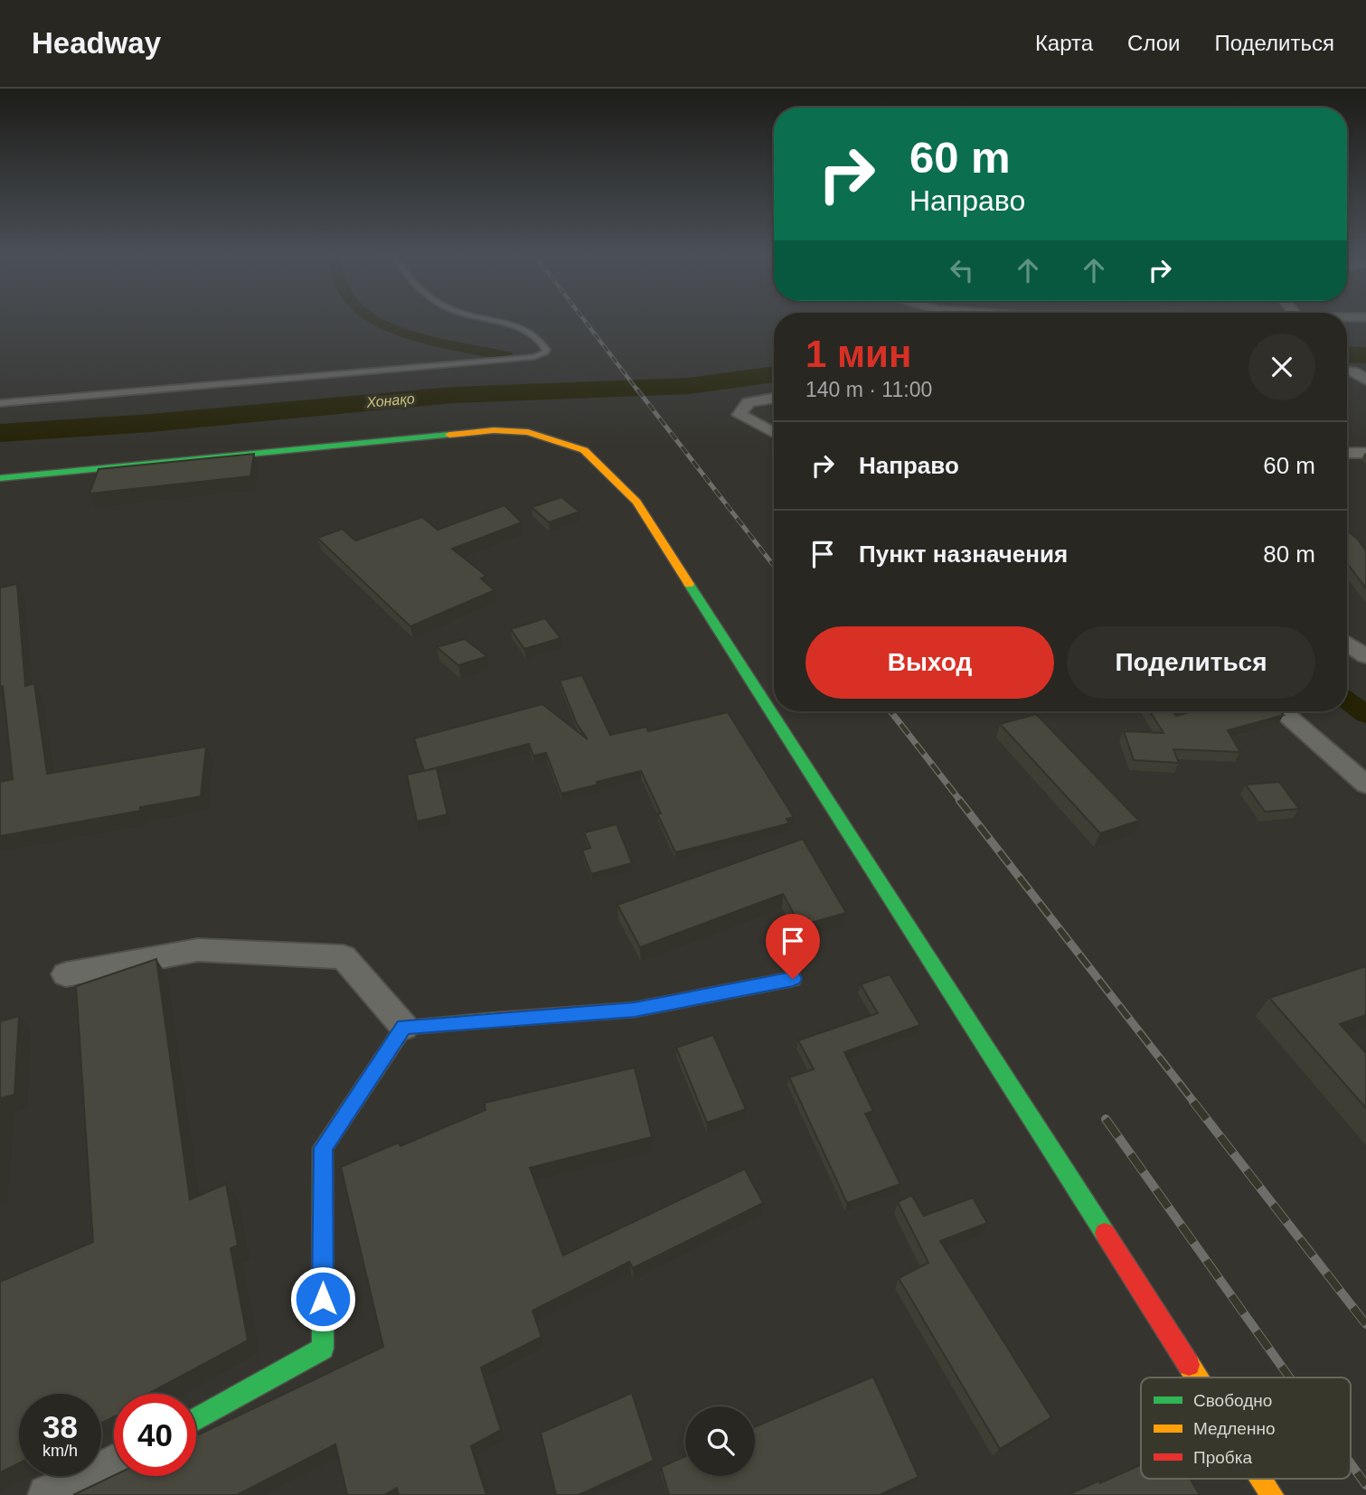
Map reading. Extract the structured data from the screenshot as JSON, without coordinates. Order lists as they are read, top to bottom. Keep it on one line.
{"water":["Хонақо"],"legend":["Свободно","Медленно","Пробка"],"page":{"header":"Headway","nav":["Карта","Слои","Поделиться"],"turn":["60 m","Направо"],"heading":["1 мин","140 m · 11:00"],"list":[{"name":"Направо","value":"60 m"},{"name":"Пункт назначения","value":"80 m"}],"buttons":["Выход","Поделиться"],"speed":"38 km/h","limit":"40"}}
